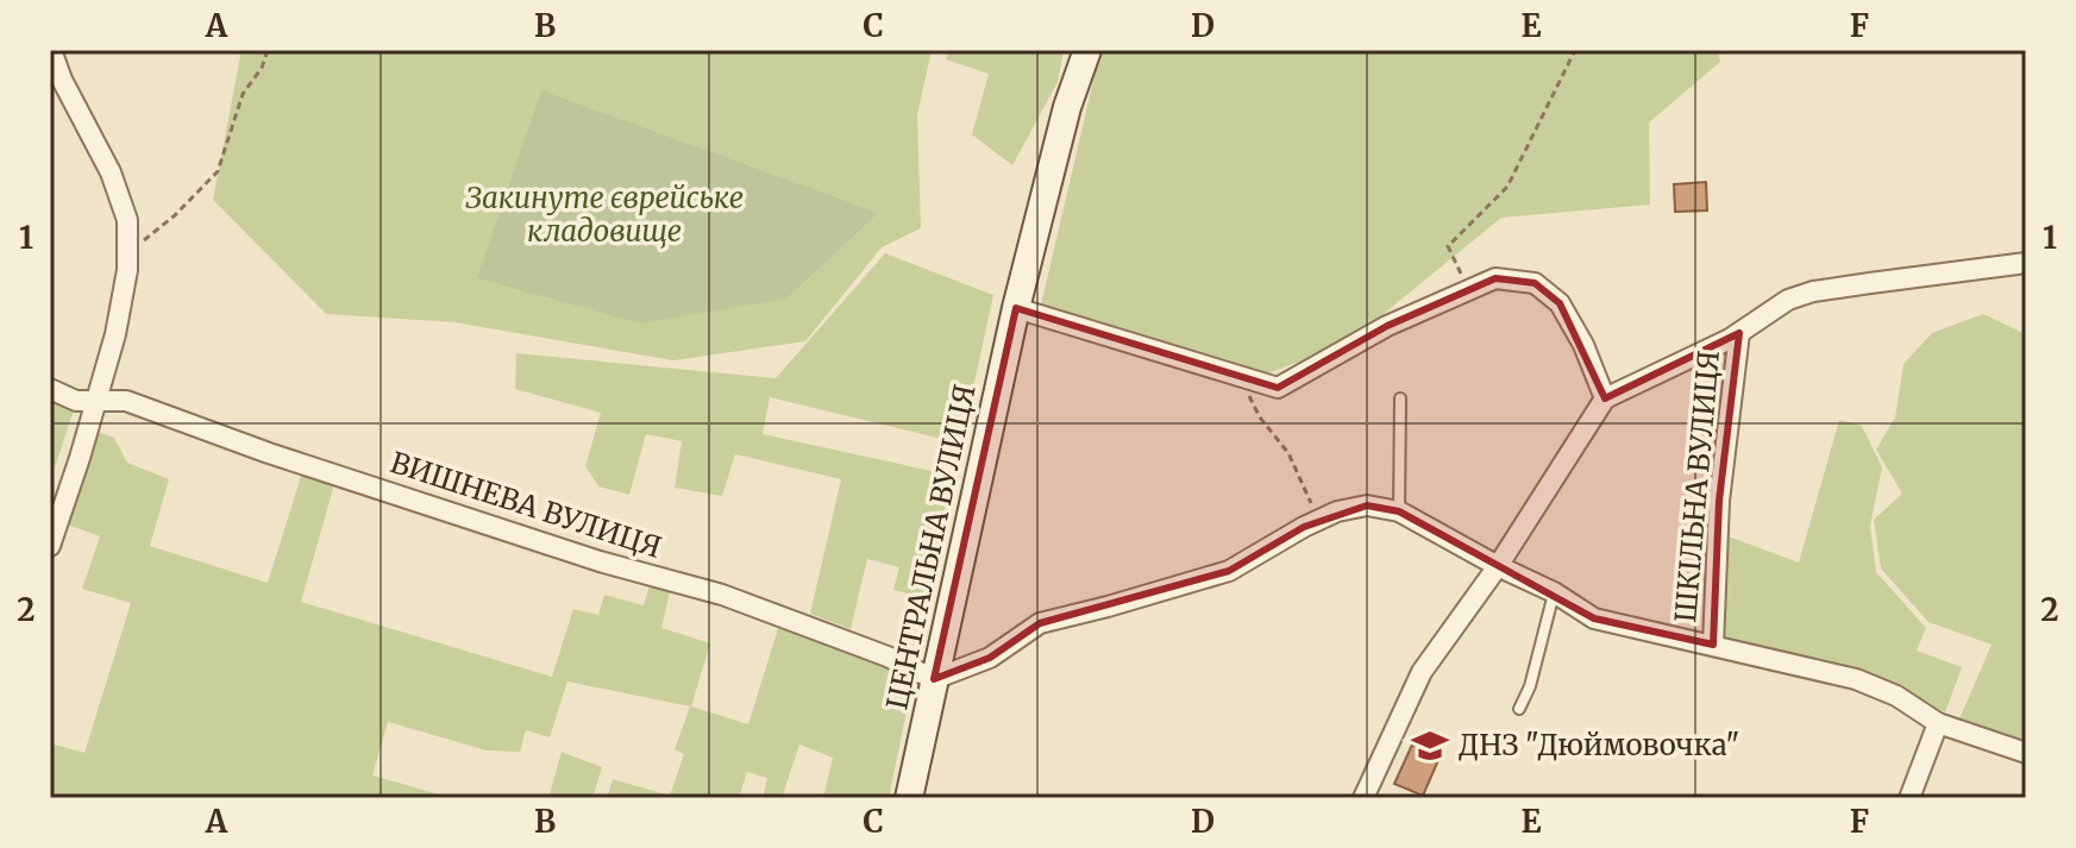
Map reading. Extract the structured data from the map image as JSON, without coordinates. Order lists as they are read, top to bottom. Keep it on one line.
{"streets":{"main road":["ЦЕНТРАЛЬНА ВУЛИЦЯ"],"street":["ШКІЛЬНА ВУЛИЦЯ","ВИШНЕВА ВУЛИЦЯ"]},"crossings":[["ШКІЛЬНА ВУЛИЦЯ","ВИШНЕВА ВУЛИЦЯ"],["ШКІЛЬНА ВУЛИЦЯ","ЦЕНТРАЛЬНА ВУЛИЦЯ"],["ВИШНЕВА ВУЛИЦЯ","ЦЕНТРАЛЬНА ВУЛИЦЯ"]],"parks":["Закинуте єврейське кладовище"],"places":{"school or university":["ДНЗ \"Дюймовочка\""]},"grid":{"columns":["A","B","C","D","E","F"],"rows":["1","2"]}}
